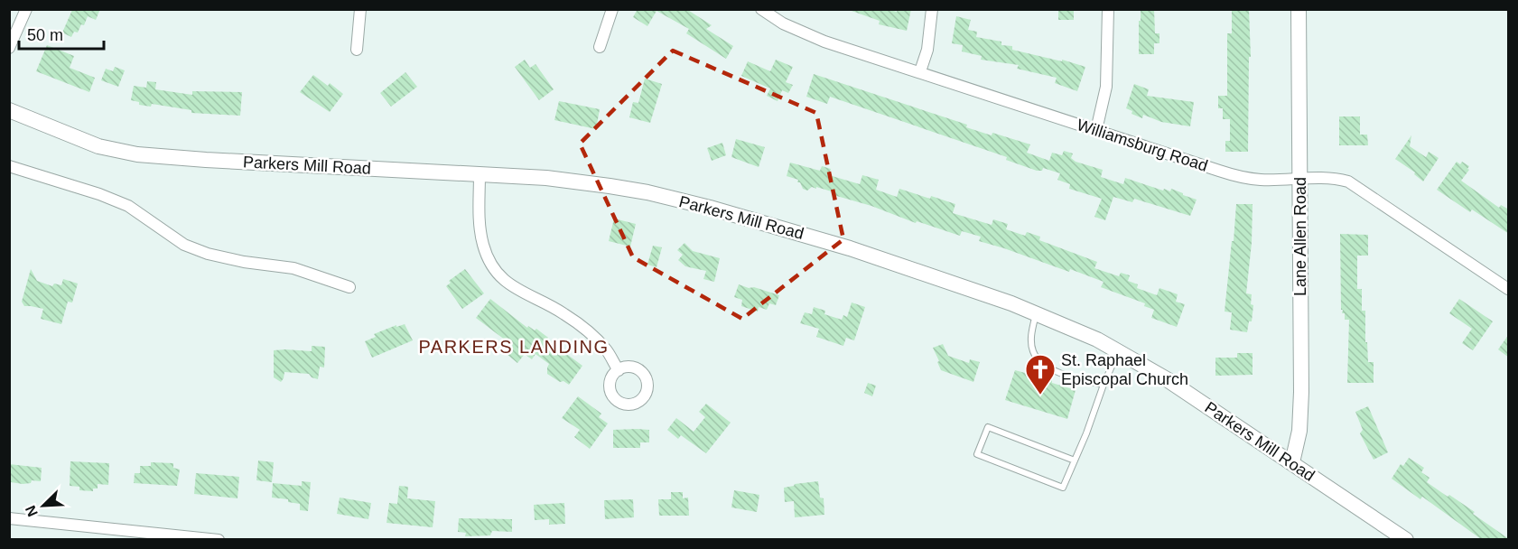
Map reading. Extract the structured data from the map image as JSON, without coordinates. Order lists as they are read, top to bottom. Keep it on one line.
{"streets":{"main road":["Parkers Mill Road","Lane Allen Road"],"street":["Williamsburg Road"]},"crossings":[["Williamsburg Road","Lane Allen Road"],["Parkers Mill Road","Lane Allen Road"]],"districts":["PARKERS LANDING"],"places":{"church":["St. Raphael Episcopal Church"]},"scale_bar":"50 m","north":"bottom left"}
